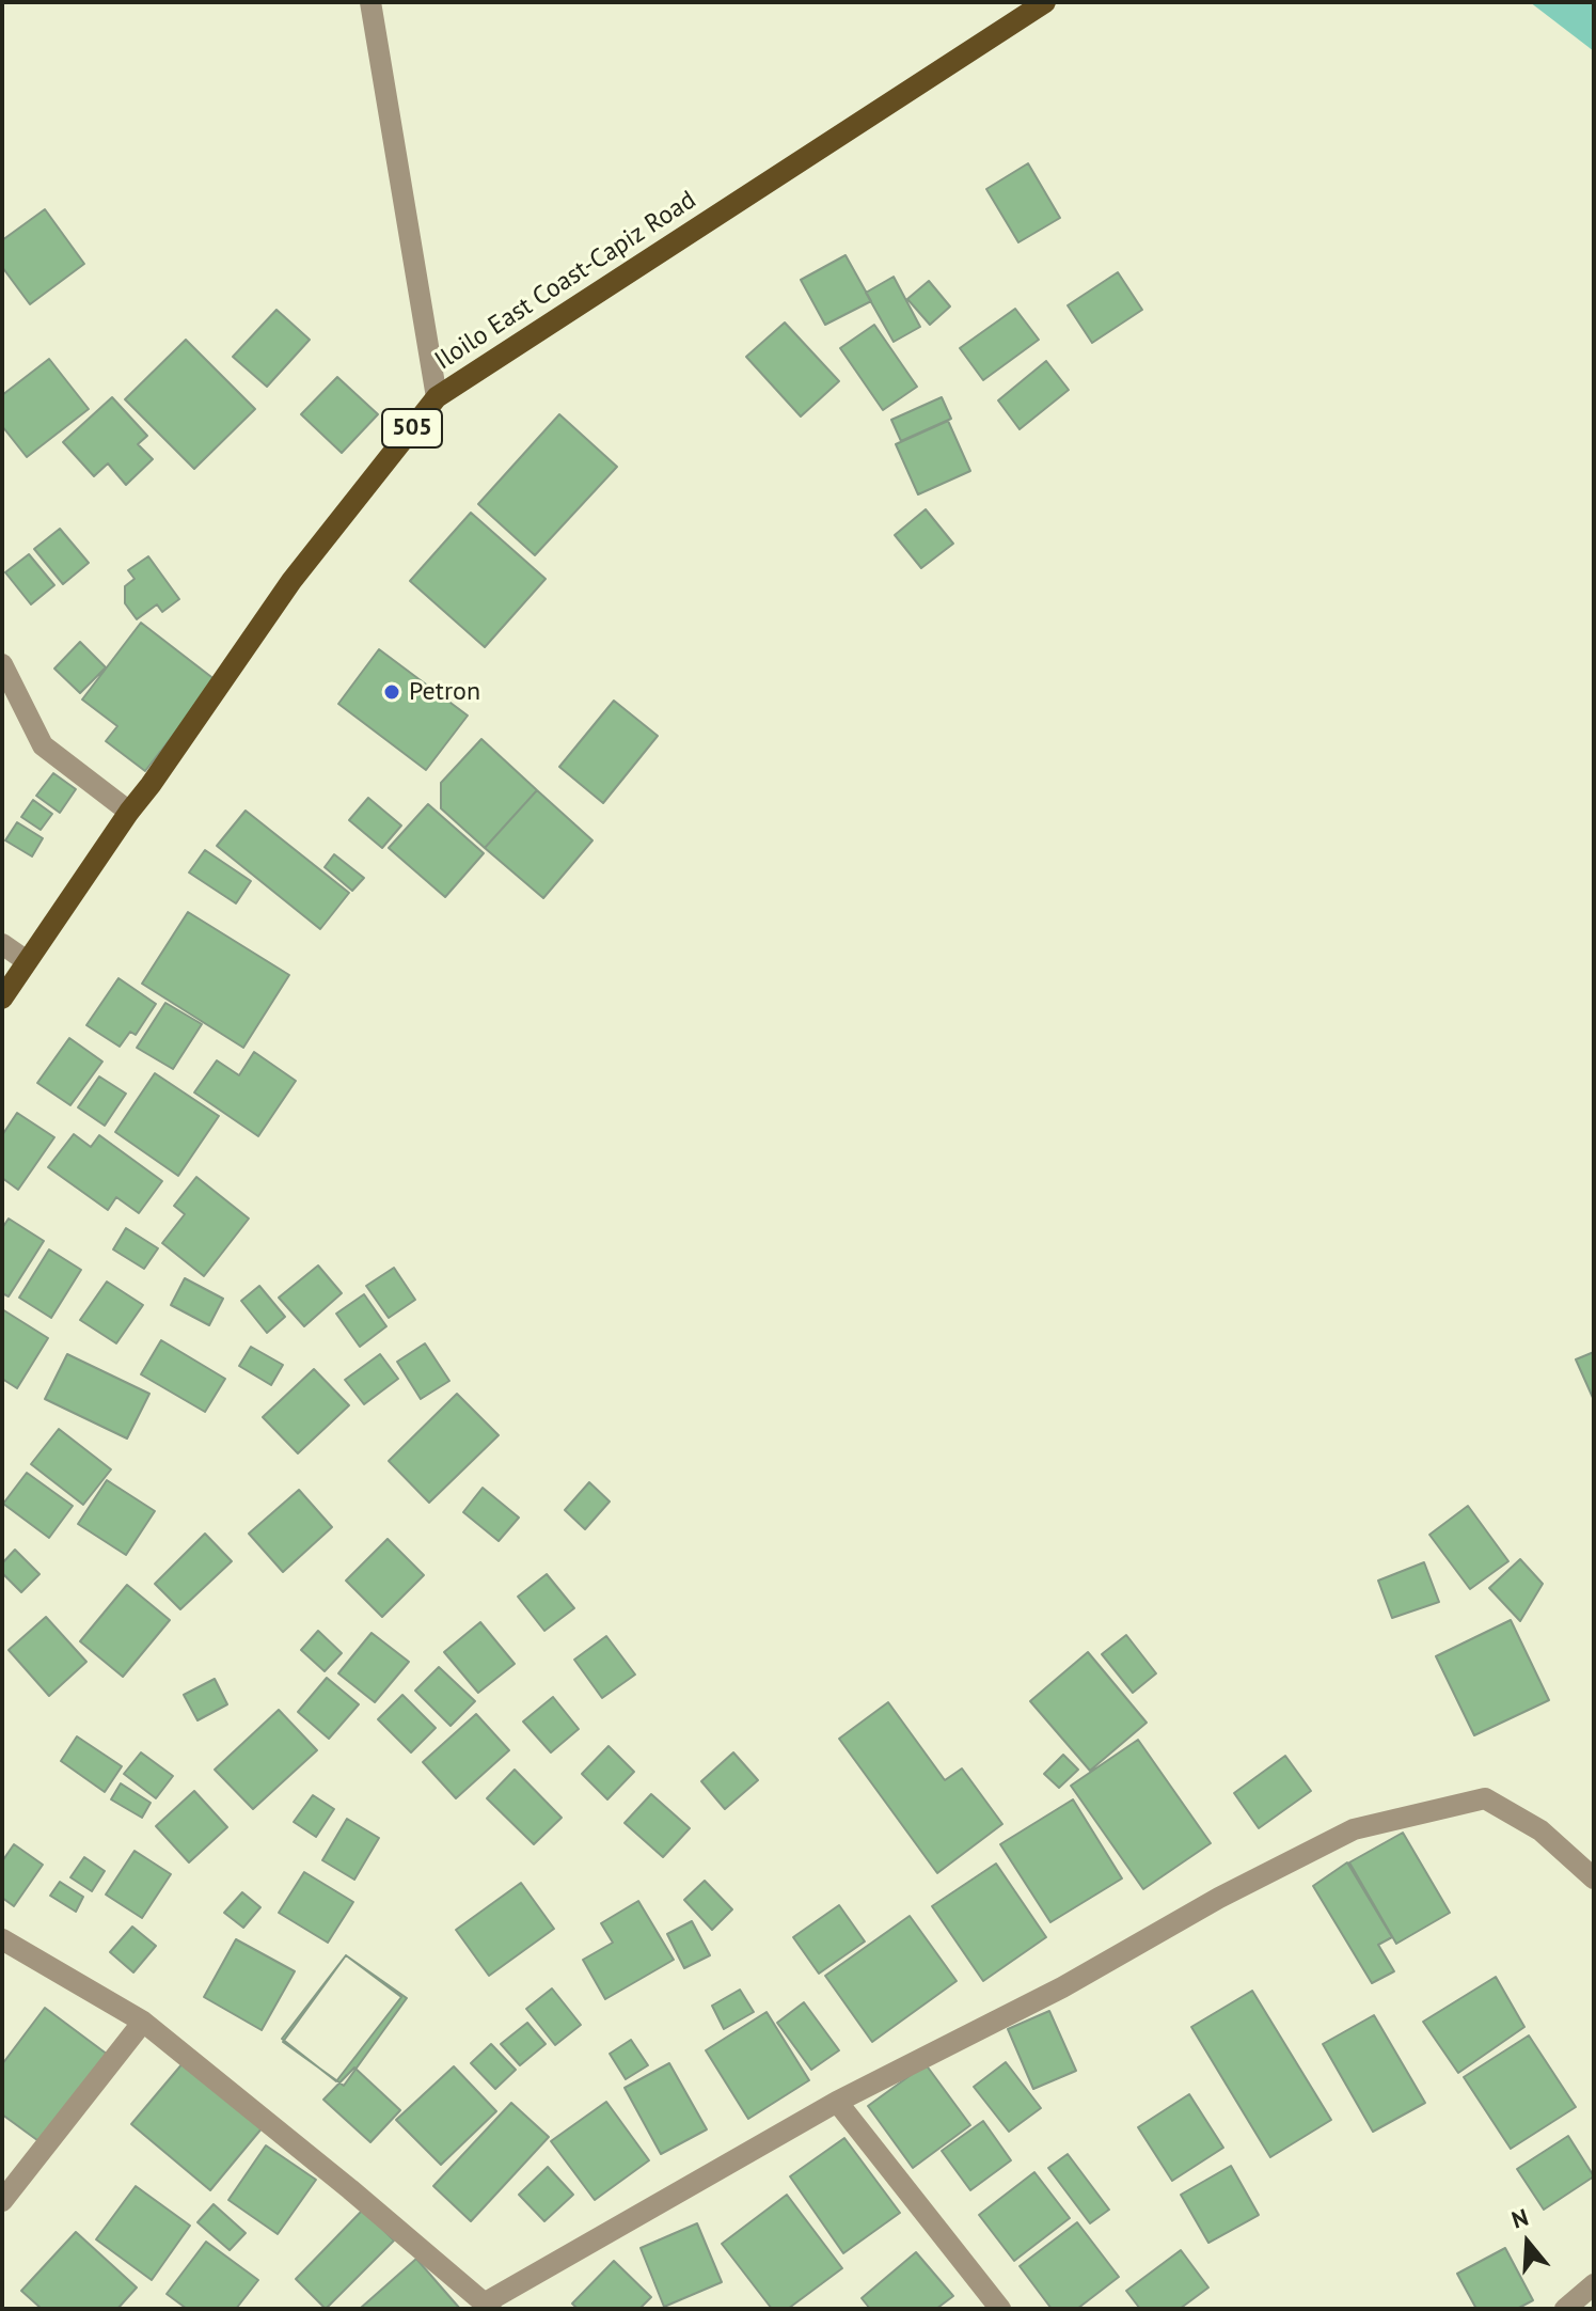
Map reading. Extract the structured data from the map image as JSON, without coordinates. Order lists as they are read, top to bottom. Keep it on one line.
{"streets":{"main road":["Iloilo East Coast-Capiz Road","505"]},"places":["Petron"],"north":"top"}
